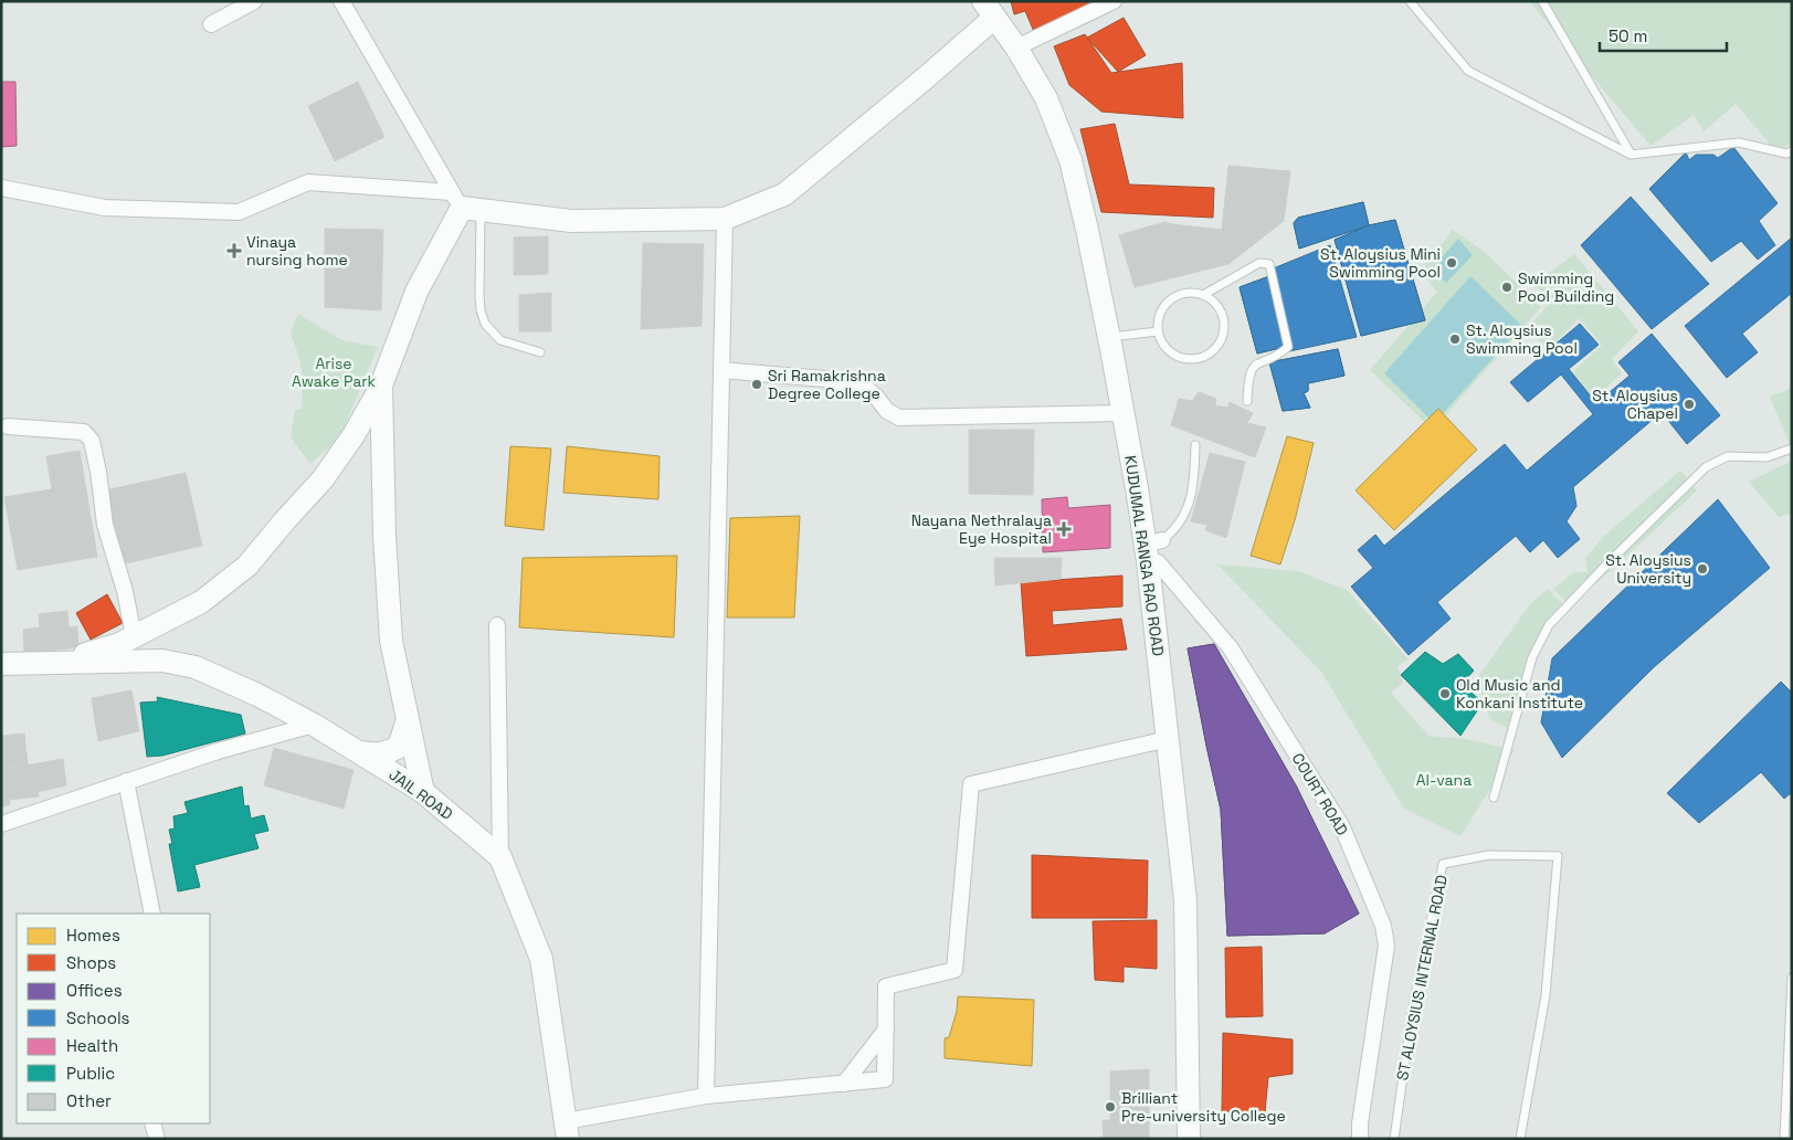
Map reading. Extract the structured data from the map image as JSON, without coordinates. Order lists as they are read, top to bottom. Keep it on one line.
{"streets":{"street":["KUDUMAL RANGA RAO ROAD","JAIL ROAD","COURT ROAD"],"lane":["ST ALOYSIUS INTERNAL ROAD"]},"crossings":[["KUDUMAL RANGA RAO ROAD","COURT ROAD"]],"parks":["Arise Awake Park","Al-vana"],"places":{"health":["Vinaya nursing home","Nayana Nethralaya Eye Hospital"],"other":["St. Aloysius Mini Swimming Pool","Swimming Pool Building","St. Aloysius Swimming Pool","Sri Ramakrishna Degree College","St. Aloysius Chapel","St. Aloysius University","Old Music and Konkani Institute","Brilliant Pre-university College"]},"legend":["Homes","Shops","Offices","Schools","Health","Public","Other"],"scale_bar":"50 m"}
